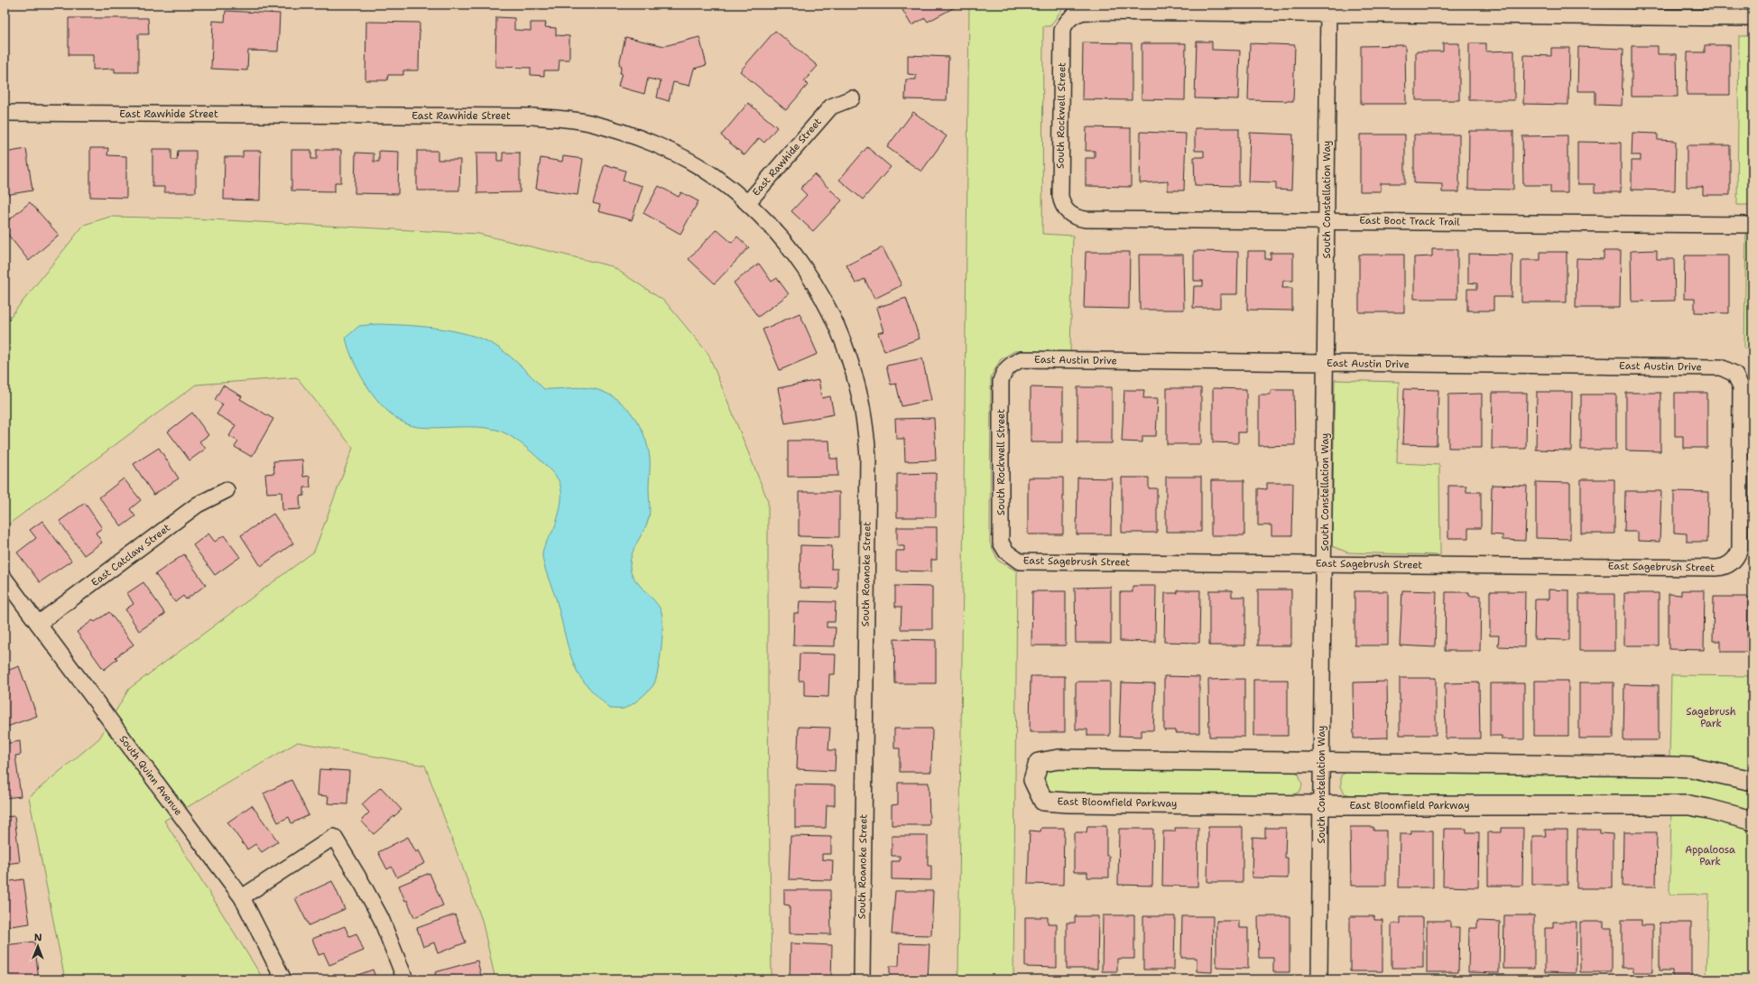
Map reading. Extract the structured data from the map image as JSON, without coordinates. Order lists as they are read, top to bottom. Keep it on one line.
{"streets":{"street":["East Rawhide Street","South Rockwell Street","South Constellation Way","East Boot Track Trail","East Austin Drive","East Catclaw Street","East Sagebrush Street","South Roanoke Street","South Quinn Avenue","East Bloomfield Parkway"]},"crossings":[["East Rawhide Street","South Roanoke Street"],["South Rockwell Street","South Constellation Way"],["South Rockwell Street","East Boot Track Trail"],["South Rockwell Street","East Austin Drive"],["South Rockwell Street","East Sagebrush Street"],["South Constellation Way","East Boot Track Trail"],["South Constellation Way","East Austin Drive"],["South Constellation Way","East Sagebrush Street"],["South Constellation Way","East Bloomfield Parkway"],["East Austin Drive","East Sagebrush Street"],["East Catclaw Street","South Quinn Avenue"]],"parks":["Sagebrush Park","Appaloosa Park"],"north":"top"}
